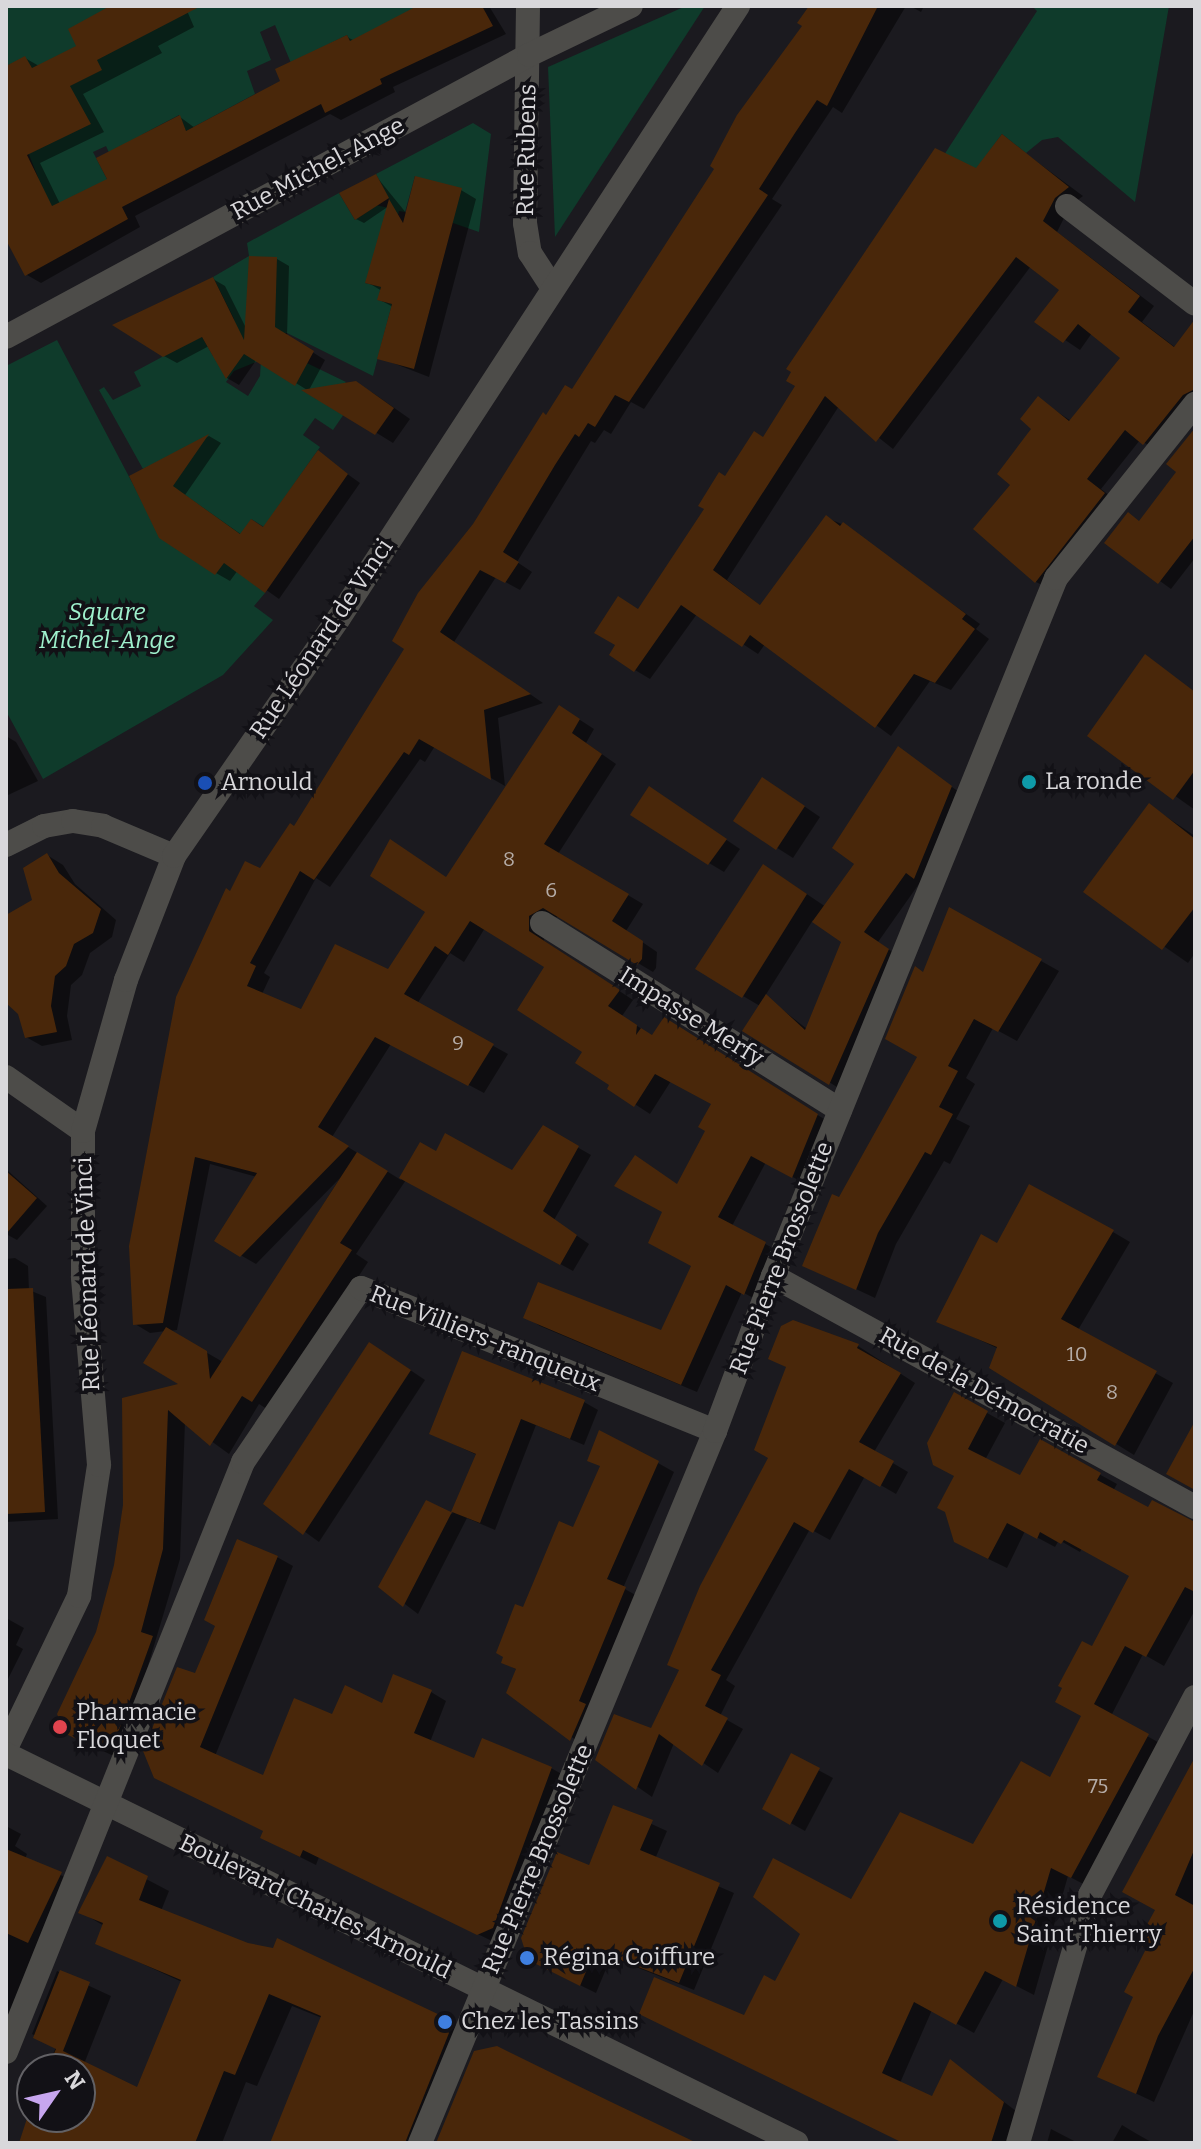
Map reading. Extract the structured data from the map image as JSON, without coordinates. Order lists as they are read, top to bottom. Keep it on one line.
{"streets":{"street":["Rue Rubens","Rue Michel-Ange","Rue Léonard de Vinci","Impasse Merfy","Rue Pierre Brossolette","Rue Villiers-ranqueux","Rue de la Démocratie","Boulevard Charles Arnould"]},"crossings":[["Rue Rubens","Rue Michel-Ange"],["Rue Rubens","Rue Léonard de Vinci"],["Rue Léonard de Vinci","Boulevard Charles Arnould"],["Impasse Merfy","Rue Pierre Brossolette"],["Rue Pierre Brossolette","Rue Villiers-ranqueux"],["Rue Pierre Brossolette","Rue de la Démocratie"],["Rue Pierre Brossolette","Boulevard Charles Arnould"],["Rue Villiers-ranqueux","Boulevard Charles Arnould"]],"parks":["Square Michel-Ange"],"places":["La ronde","Arnould","Pharmacie Floquet","Résidence Saint Thierry","Régina Coiffure","Chez les Tassins"],"house_numbers":["8","6","9","10","8","75"],"north":"top right"}
